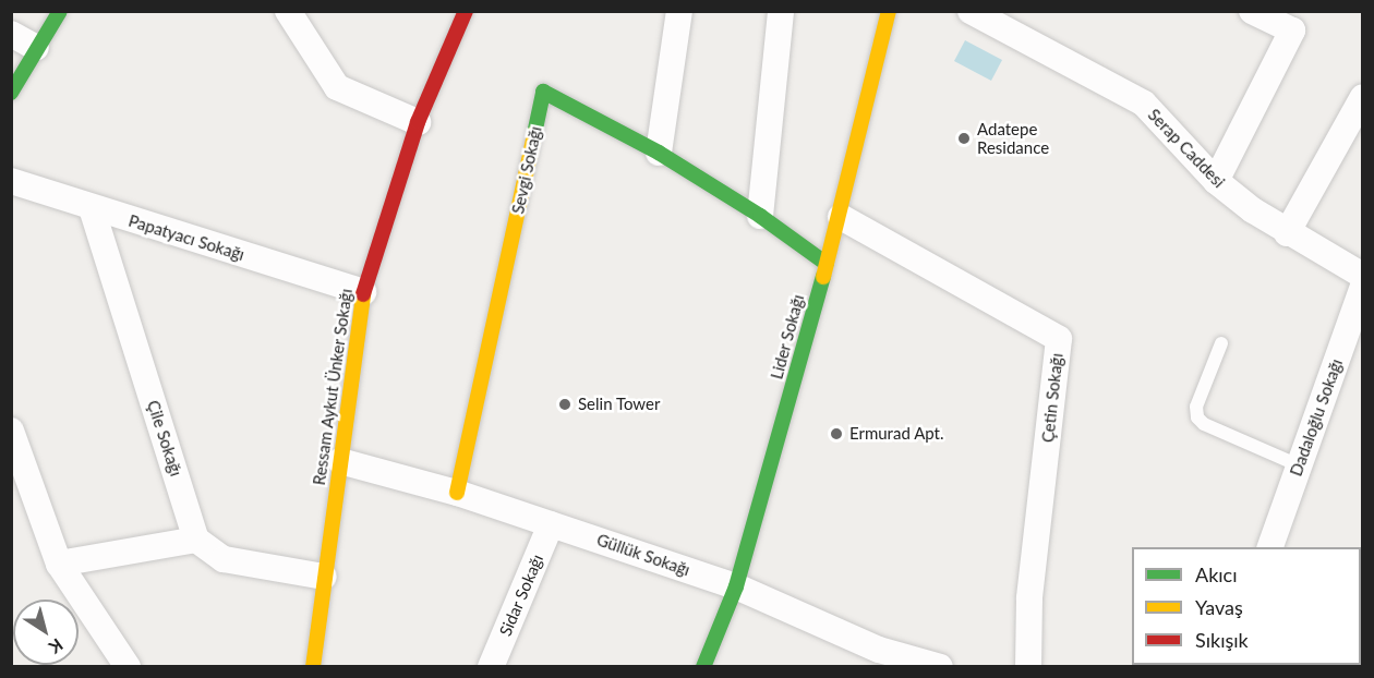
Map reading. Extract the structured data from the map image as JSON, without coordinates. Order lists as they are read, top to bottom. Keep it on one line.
{"streets":{"street":["Serap Caddesi","Sevgi Sokağı","Papatyacı Sokağı","Lider Sokağı","Ressam Aykut Ünker Sokağı","Çetin Sokağı","Dadaloğlu Sokağı","Çile Sokağı","Güllük Sokağı","Sidar Sokağı"]},"crossings":[["Sevgi Sokağı","Lider Sokağı"],["Sevgi Sokağı","Güllük Sokağı"],["Papatyacı Sokağı","Ressam Aykut Ünker Sokağı"],["Papatyacı Sokağı","Çile Sokağı"],["Lider Sokağı","Çetin Sokağı"],["Lider Sokağı","Güllük Sokağı"],["Ressam Aykut Ünker Sokağı","Güllük Sokağı"],["Güllük Sokağı","Sidar Sokağı"]],"places":["Adatepe Residance","Selin Tower","Ermurad Apt."],"legend":["Akıcı","Yavaş","Sıkışık"],"north":"bottom right"}
